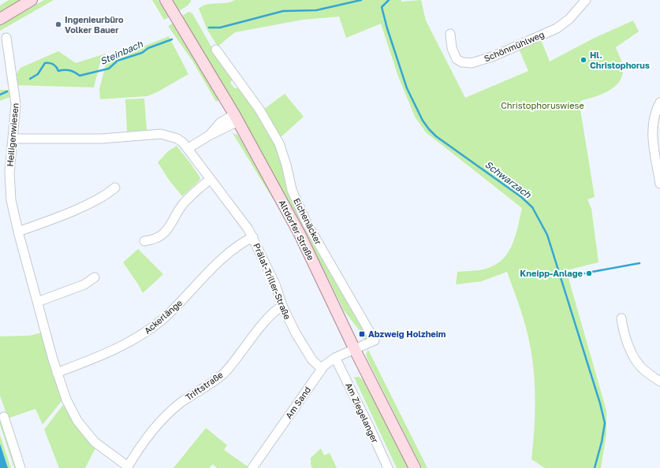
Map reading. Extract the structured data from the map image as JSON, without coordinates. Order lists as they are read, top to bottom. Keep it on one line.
{"streets":{"main road":["Altdorfer Straße"],"street":["Schönmühlweg","Heiligenwiesen","Eichenäcker","Prälat-Triller-Straße","Ackerlänge","Triftstraße","Am Sand","Am Ziegelanger"]},"crossings":[["Heiligenwiesen","Prälat-Triller-Straße"],["Heiligenwiesen","Ackerlänge"],["Heiligenwiesen","Triftstraße"],["Eichenäcker","Altdorfer Straße"],["Eichenäcker","Am Sand"],["Altdorfer Straße","Am Sand"],["Prälat-Triller-Straße","Ackerlänge"],["Prälat-Triller-Straße","Triftstraße"],["Prälat-Triller-Straße","Am Sand"],["Am Sand","Am Ziegelanger"]],"water":["Steinbach","Schwarzach"],"parks":["Christophoruswiese"],"places":{"other":["Ingenieurbüro Volker Bauer","Hl. Christophorus","Kneipp-Anlage"],"transit":["Abzweig Holzheim"]}}
